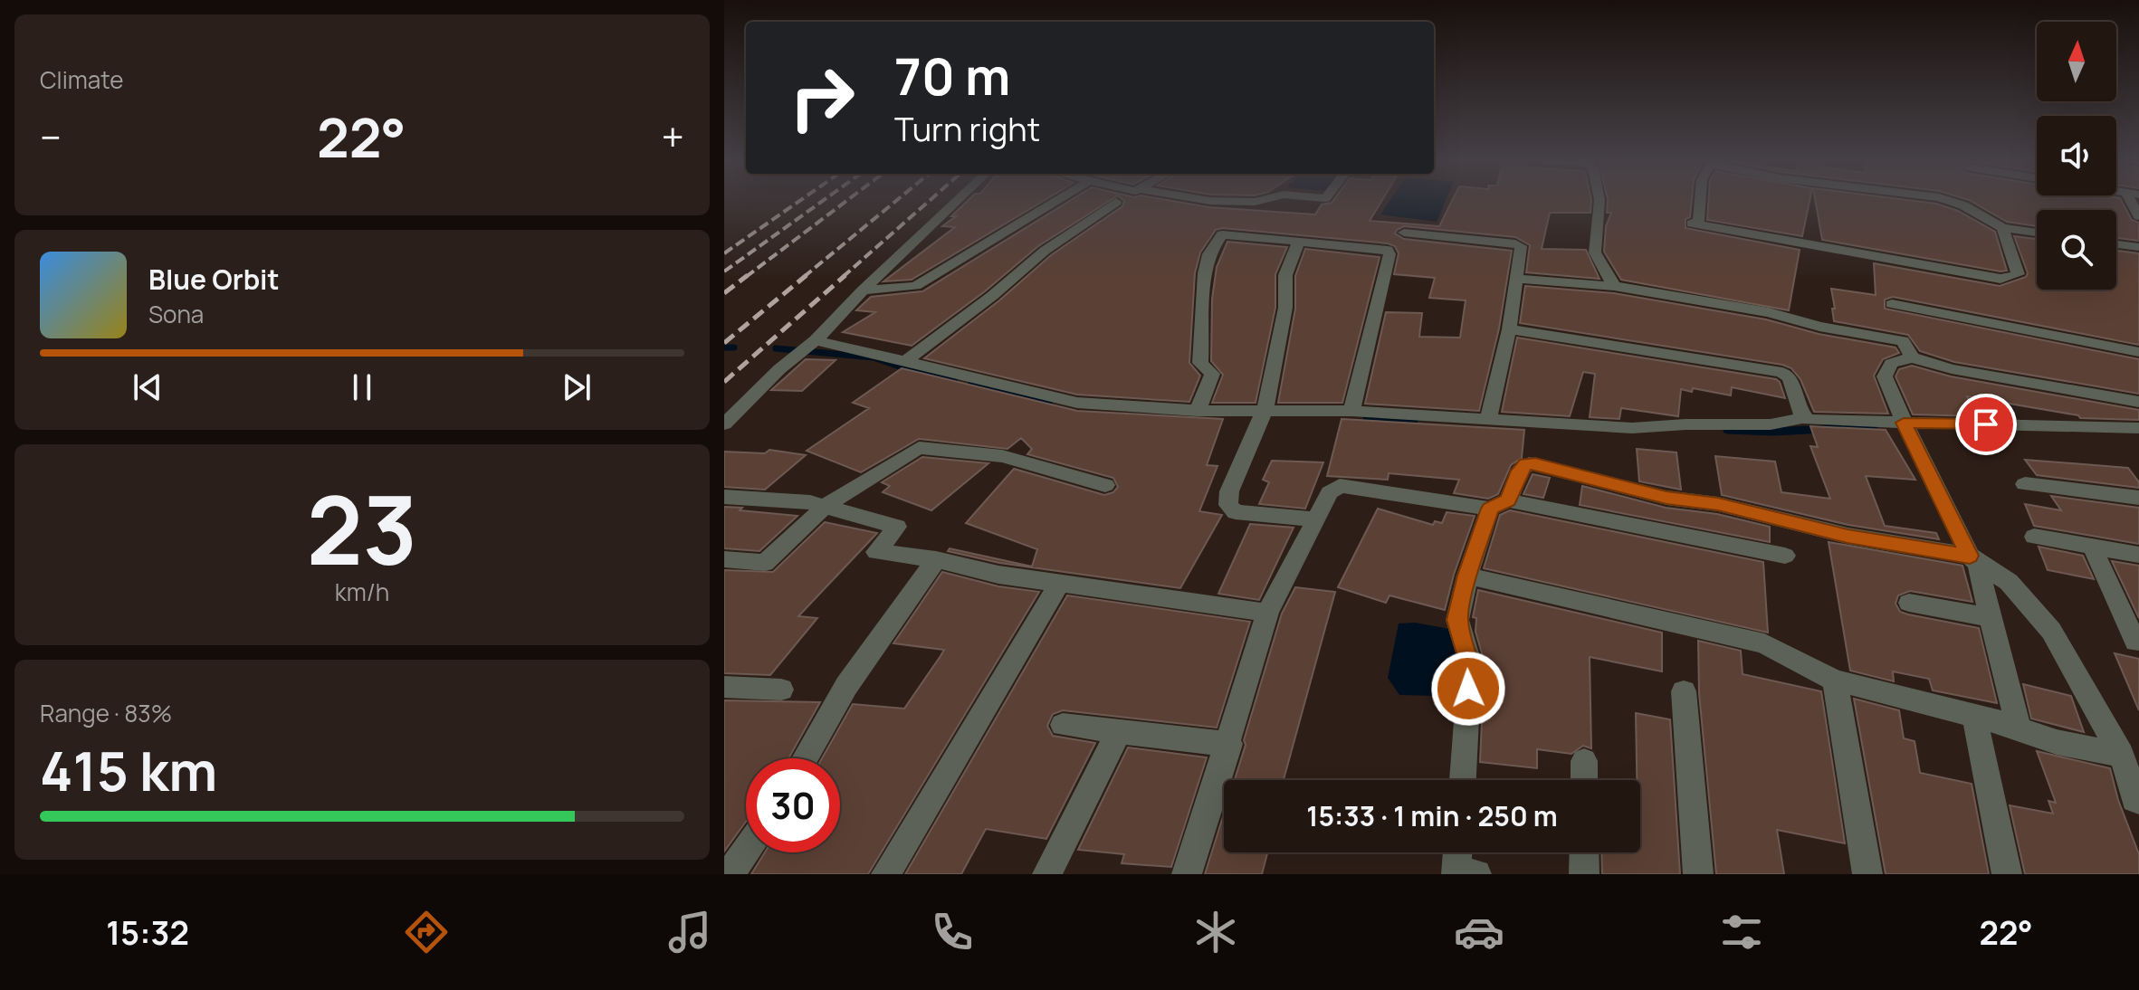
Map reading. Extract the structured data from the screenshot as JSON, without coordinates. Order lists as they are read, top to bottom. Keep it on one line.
{"north":"top","page":{"tile":["Climate",["23","km/h"],["Range · 83%","415 km"]],"turn":["70 m","Turn right"],"heat":["−","22°","+"],"song":["Blue Orbit","Sona"],"limit":"30","trip":"15:33 · 1 min · 250 m","tabs":["15:32","22°"]}}
